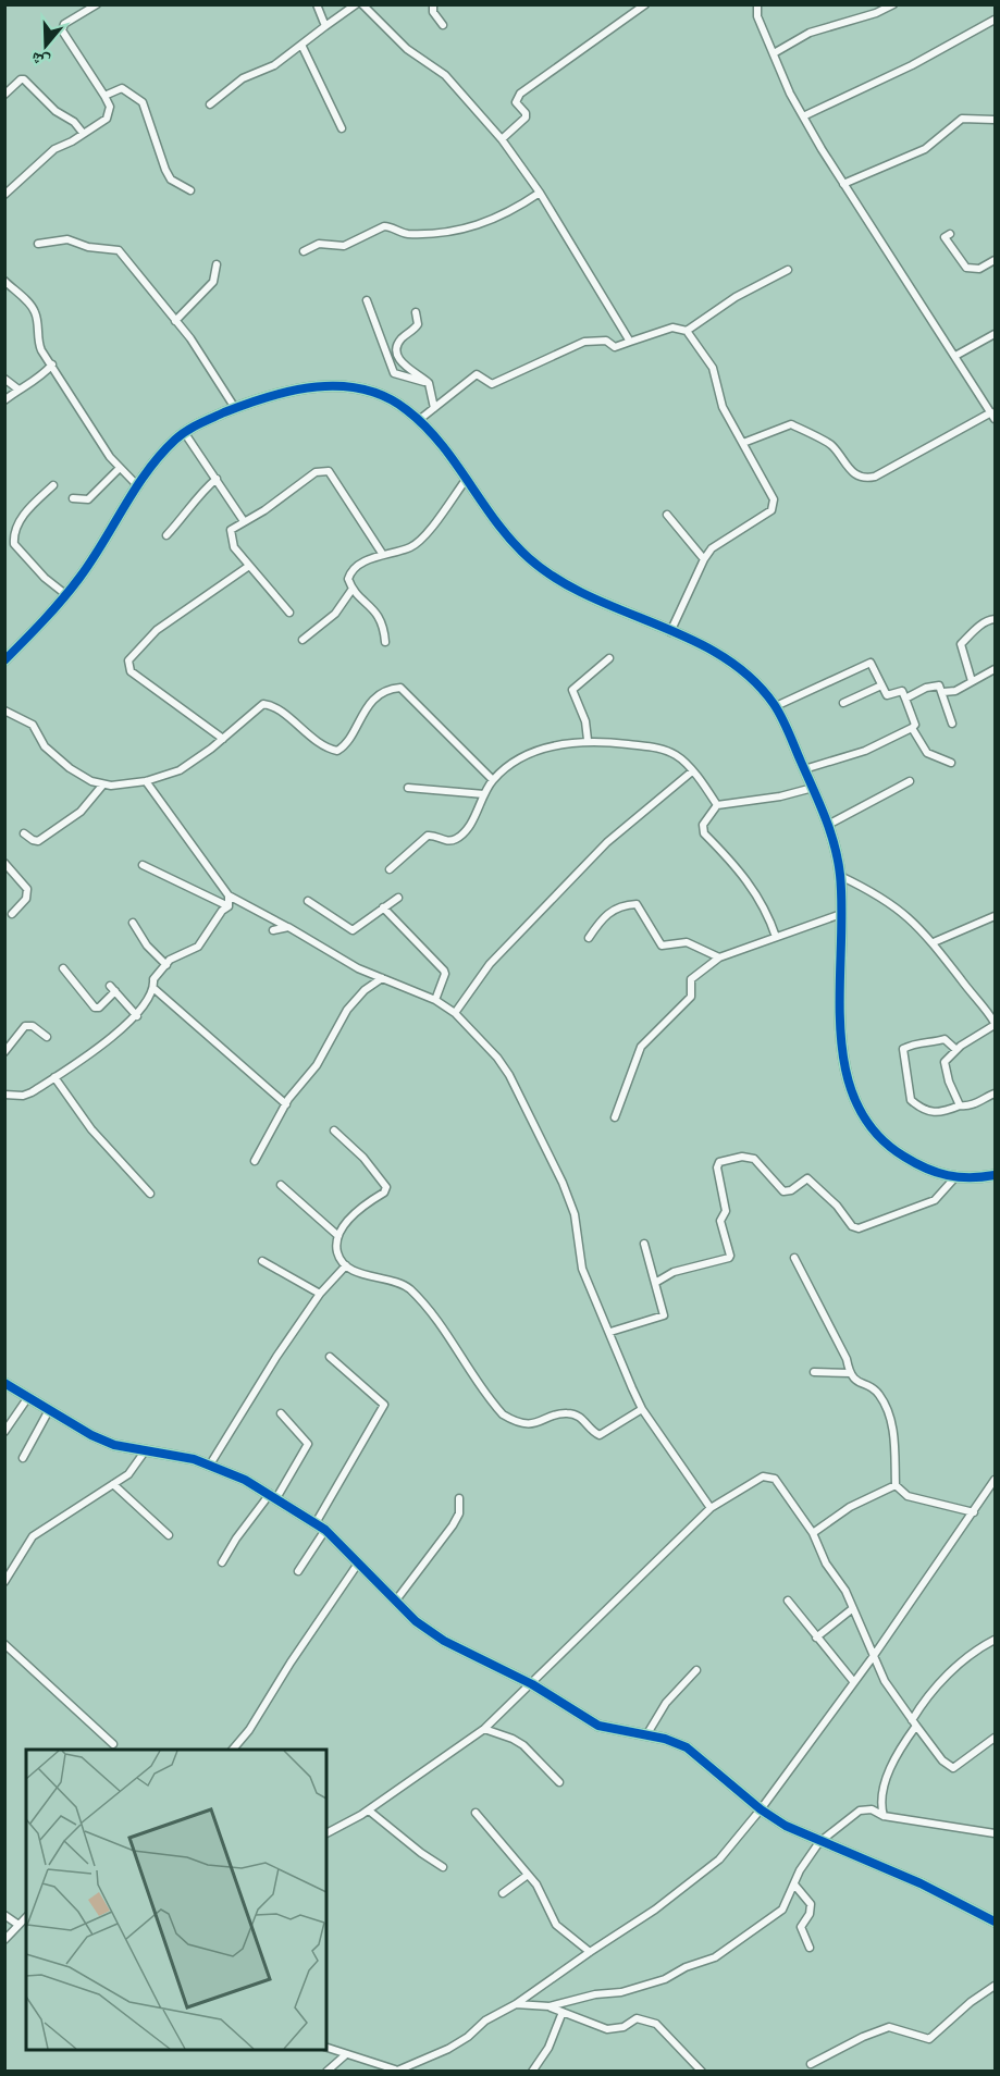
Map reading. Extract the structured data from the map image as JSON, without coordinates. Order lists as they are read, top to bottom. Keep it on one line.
{"north":"bottom"}
